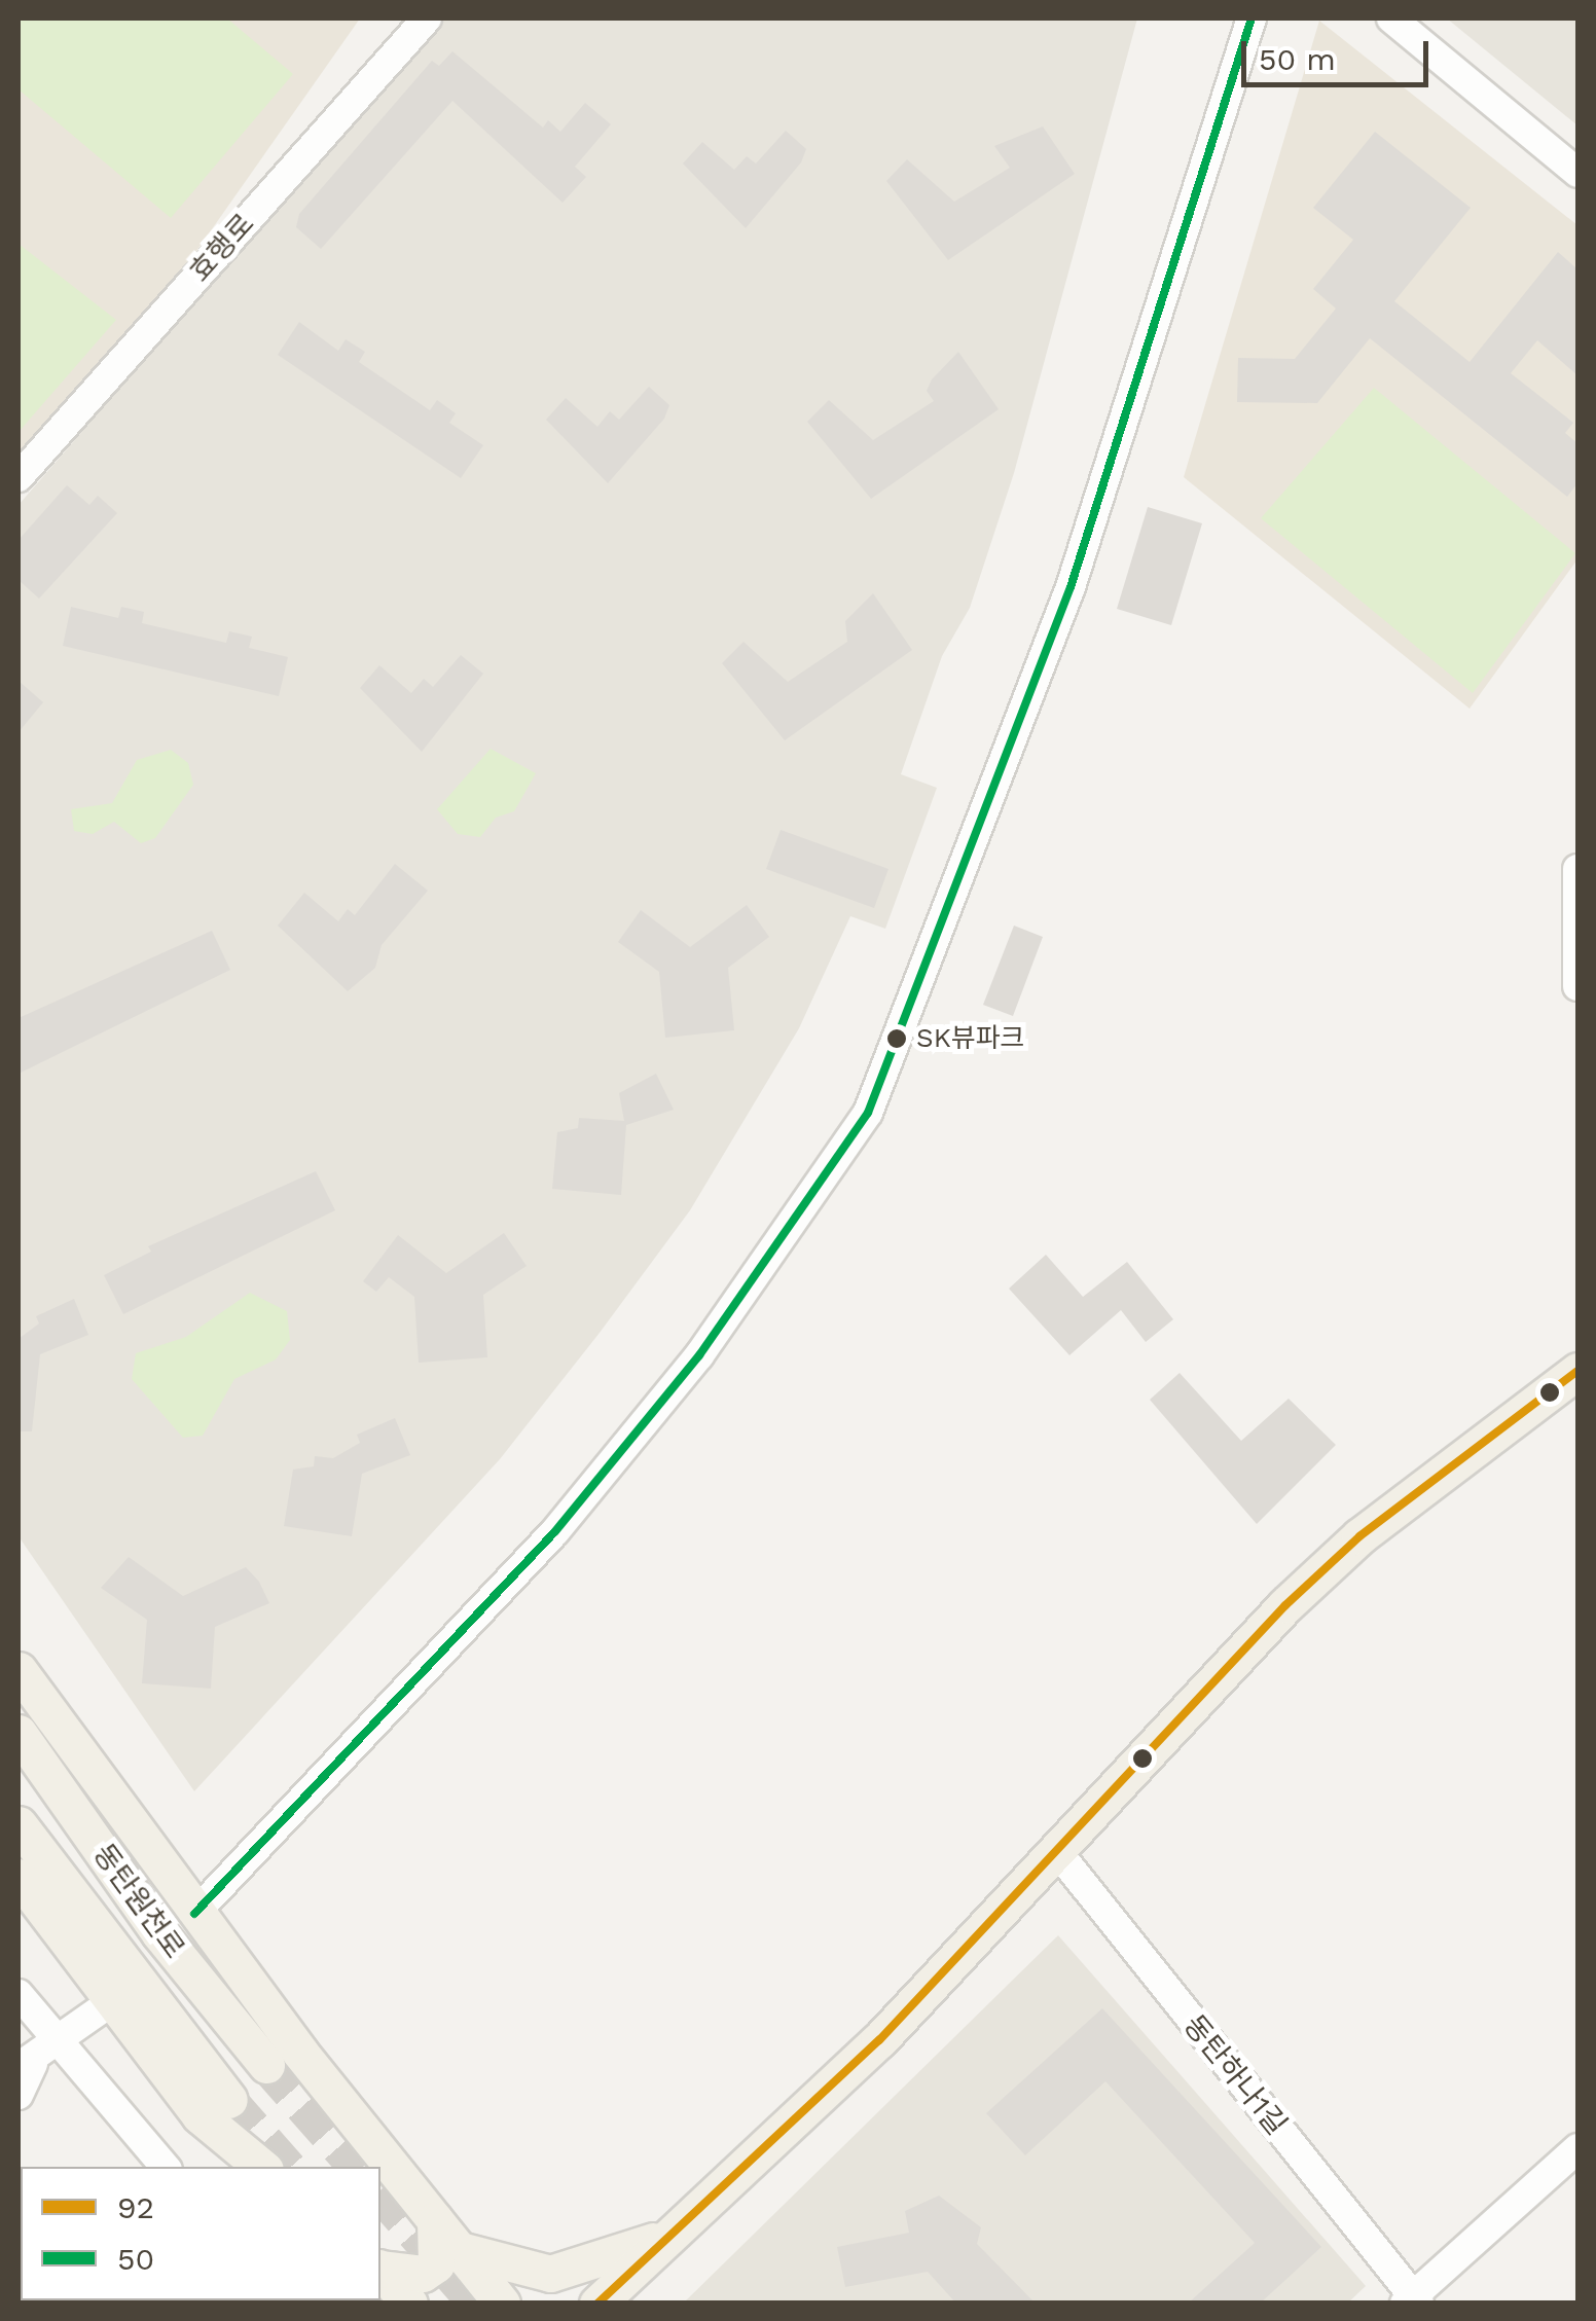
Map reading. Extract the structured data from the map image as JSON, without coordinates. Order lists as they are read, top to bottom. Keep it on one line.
{"streets":{"main road":["동탄원천로"],"street":["효행로","동탄하나1길"]},"places":["SK뷰파크"],"lines":["transit line 50","transit line 92"],"legend":["92","50"],"scale_bar":"50 m"}
